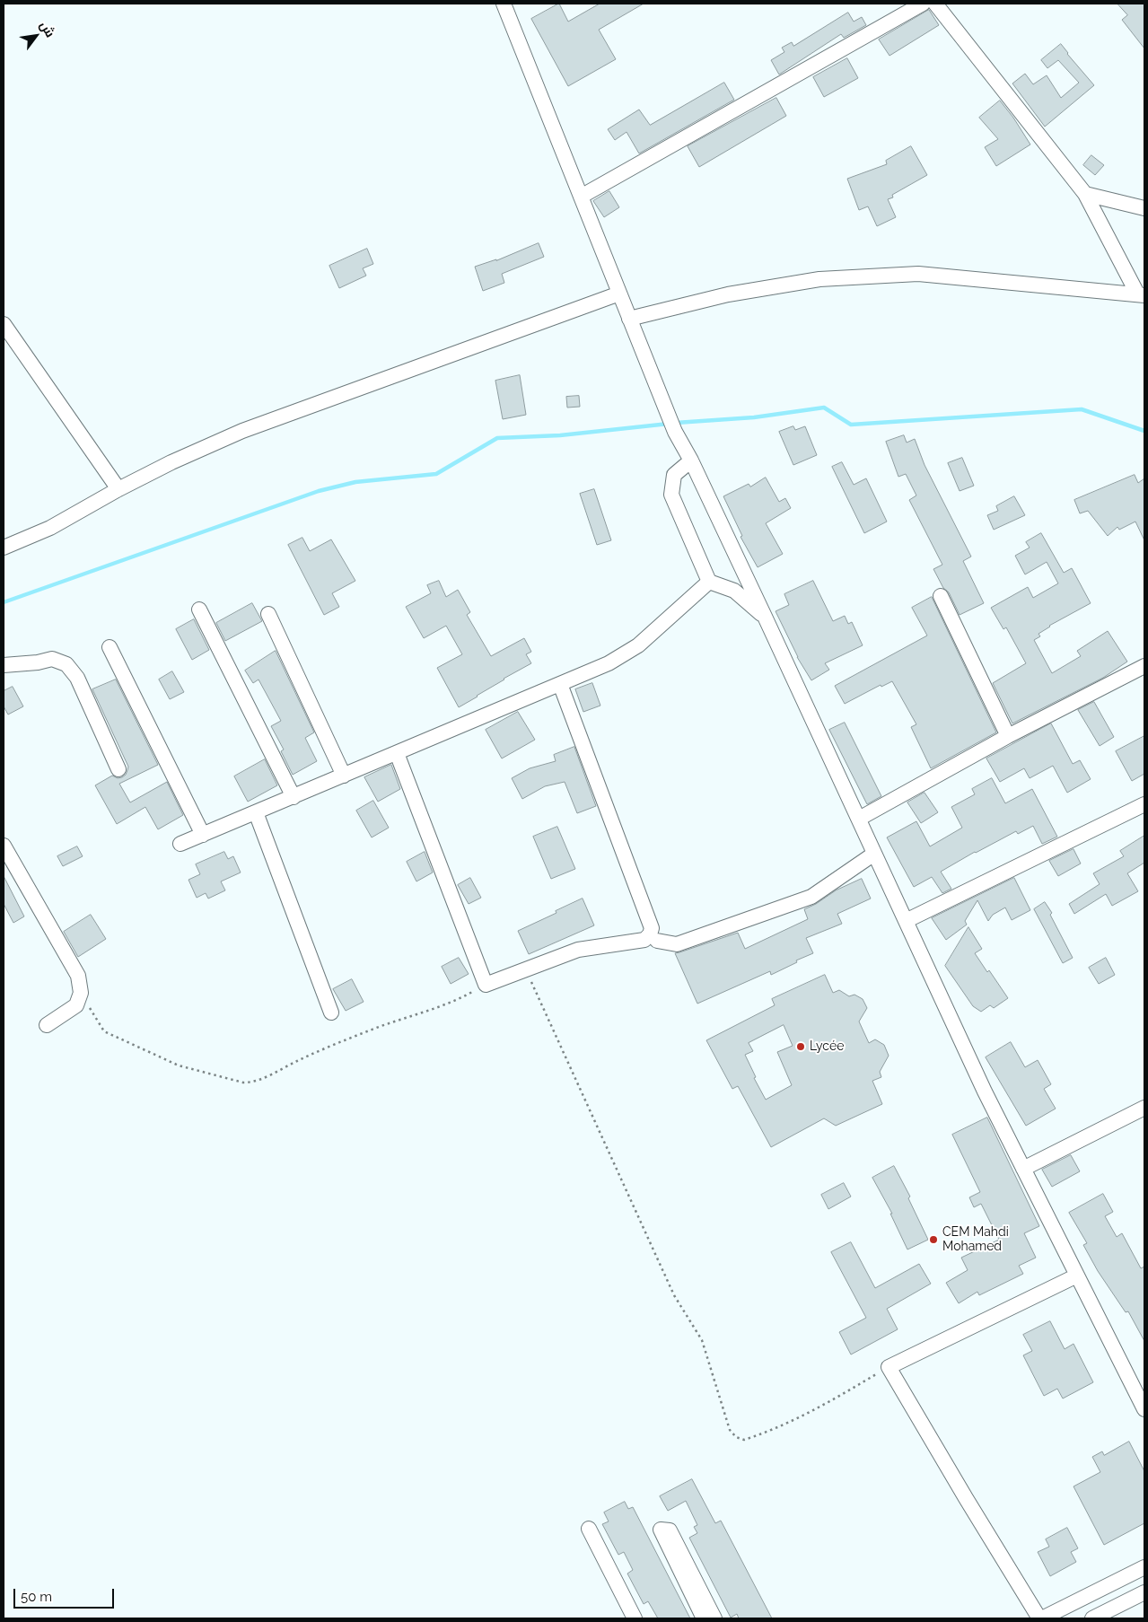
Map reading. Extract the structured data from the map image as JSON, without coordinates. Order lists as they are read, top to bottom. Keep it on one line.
{"places":["Lycée","CEM Mahdi Mohamed"],"scale_bar":"50 m","north":"top right"}
